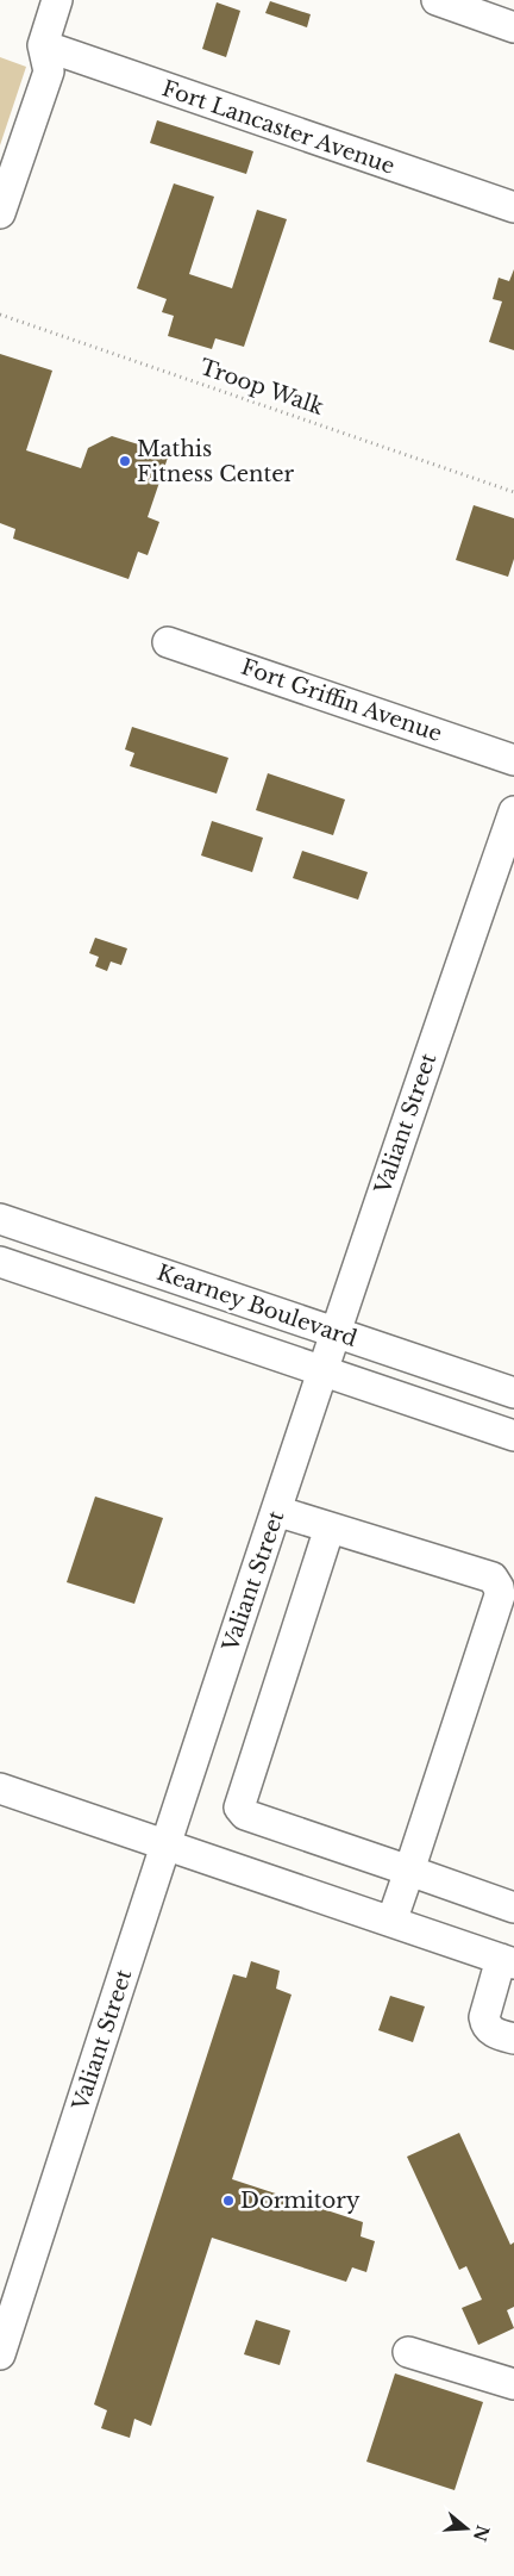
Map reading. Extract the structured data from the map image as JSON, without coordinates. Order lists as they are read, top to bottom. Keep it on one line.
{"streets":{"street":["Fort Lancaster Avenue","Fort Griffin Avenue","Valiant Street","Kearney Boulevard"],"path":["Troop Walk"]},"crossings":[["Valiant Street","Kearney Boulevard"]],"places":["Mathis Fitness Center","Dormitory"],"north":"right"}
